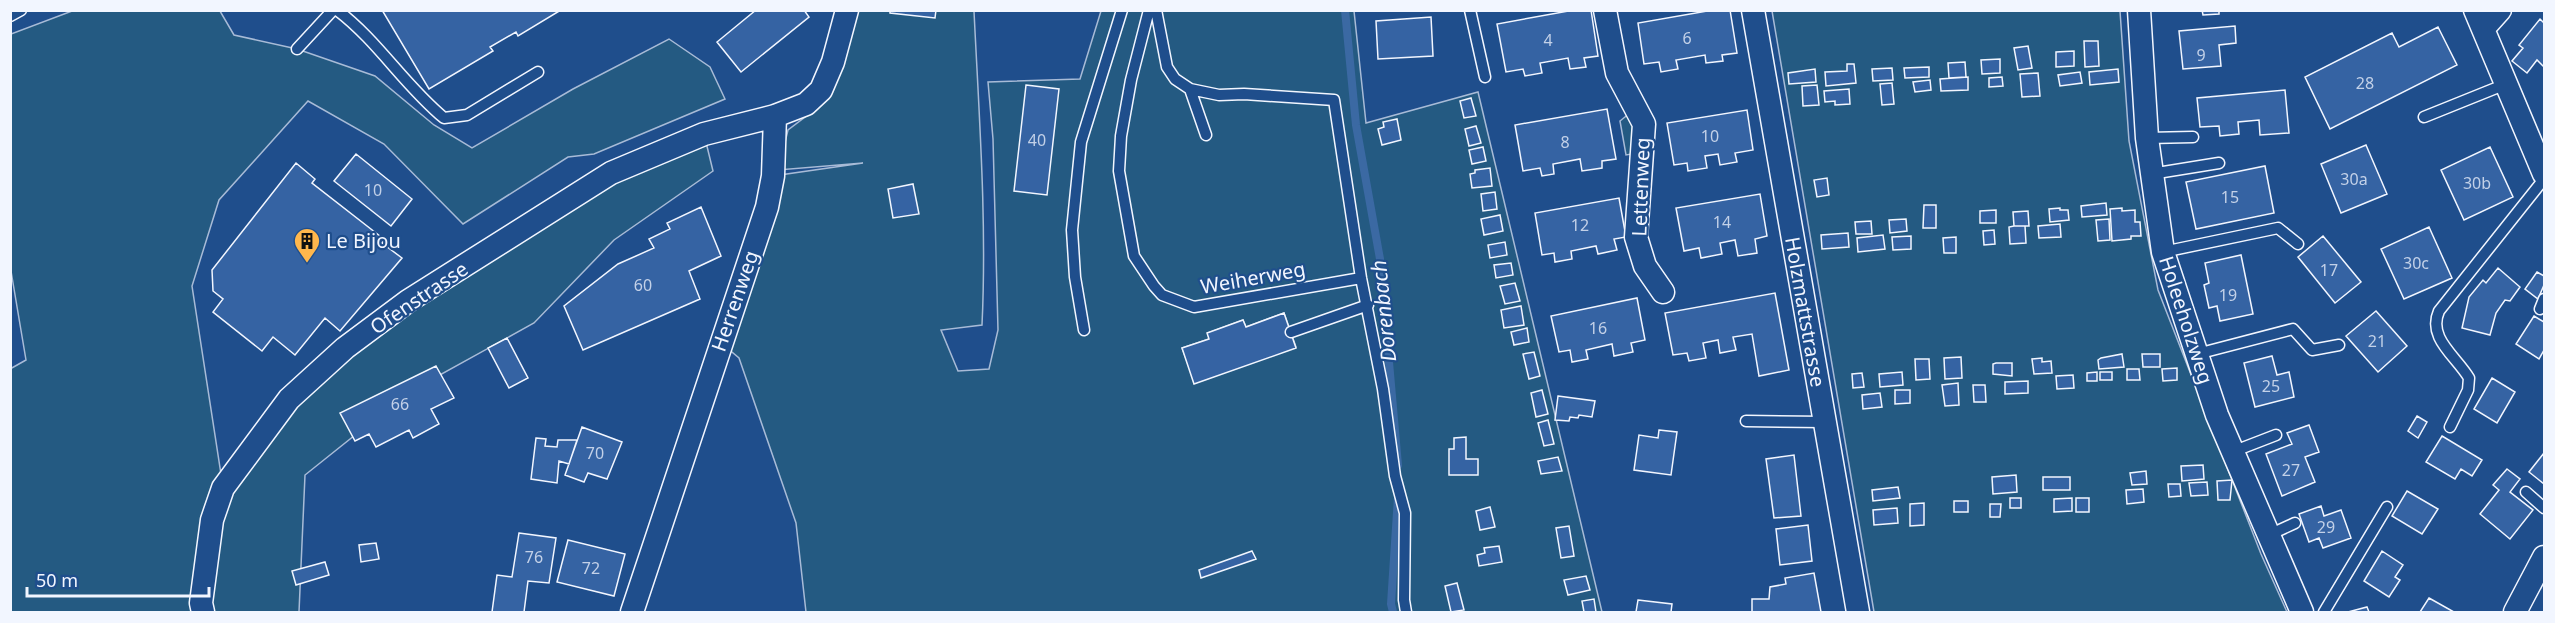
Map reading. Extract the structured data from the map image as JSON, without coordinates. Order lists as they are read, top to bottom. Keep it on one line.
{"streets":{"street":["Lettenweg","Ofenstrasse","Herrenweg","Holzmattstrasse","Holeeholzweg"],"lane":["Weiherweg"]},"crossings":[["Ofenstrasse","Herrenweg"]],"water":["Dorenbach"],"places":{"building":["Le Bijou"]},"house_numbers":["6","4","9","28","10","40","8","30a","30b","10","15","14","12","30c","17","60","19","16","21","25","66","70","27","29","76","72"],"scale_bar":"50 m"}
